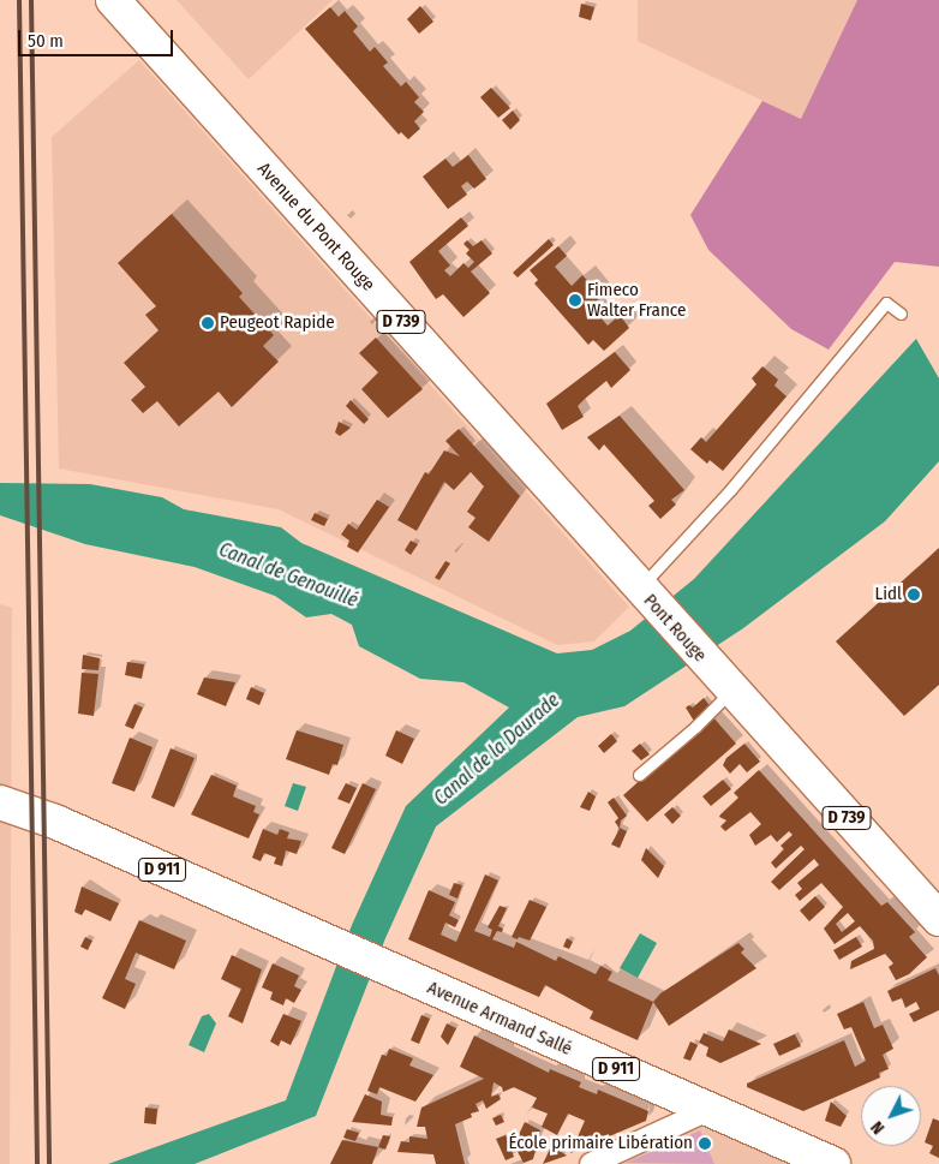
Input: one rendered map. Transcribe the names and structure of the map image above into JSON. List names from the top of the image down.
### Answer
{
  "streets": {
    "main road": [
      "Avenue du Pont Rouge",
      "D 739",
      "Pont Rouge",
      "D 911",
      "Avenue Armand Sallé"
    ]
  },
  "crossings": [
    ["Avenue du Pont Rouge", "Pont Rouge"],
    ["D 739", "Pont Rouge"]
  ],
  "water": ["Canal de Genouillé", "Canal de la Daurade"],
  "places": [
    "Fimeco Walter France",
    "Peugeot Rapide",
    "Lidl",
    "École primaire Libération"
  ],
  "scale_bar": "50 m",
  "north": "bottom left"
}
